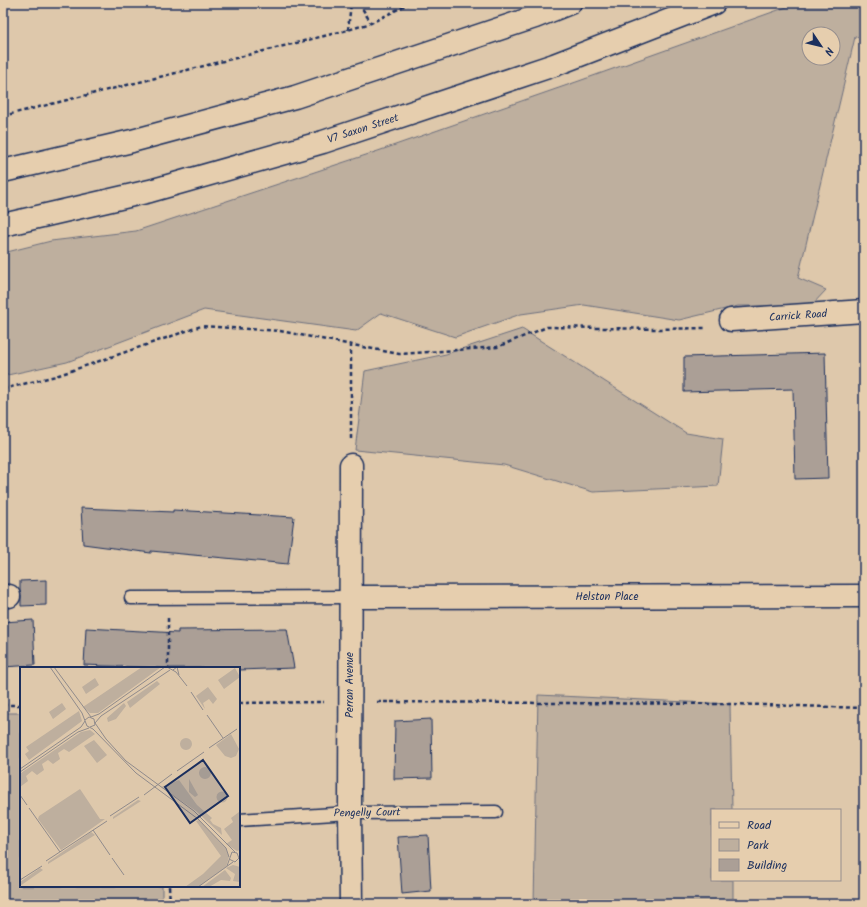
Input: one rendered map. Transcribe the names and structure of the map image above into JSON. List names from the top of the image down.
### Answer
{
  "streets": {
    "street": [
      "V7 Saxon Street",
      "Carrick Road",
      "Helston Place",
      "Perran Avenue"
    ],
    "lane": ["Pengelly Court"]
  },
  "crossings": [
    ["Helston Place", "Perran Avenue"],
    ["Perran Avenue", "Pengelly Court"]
  ],
  "legend": ["Road", "Park", "Building"],
  "north": "bottom right"
}
